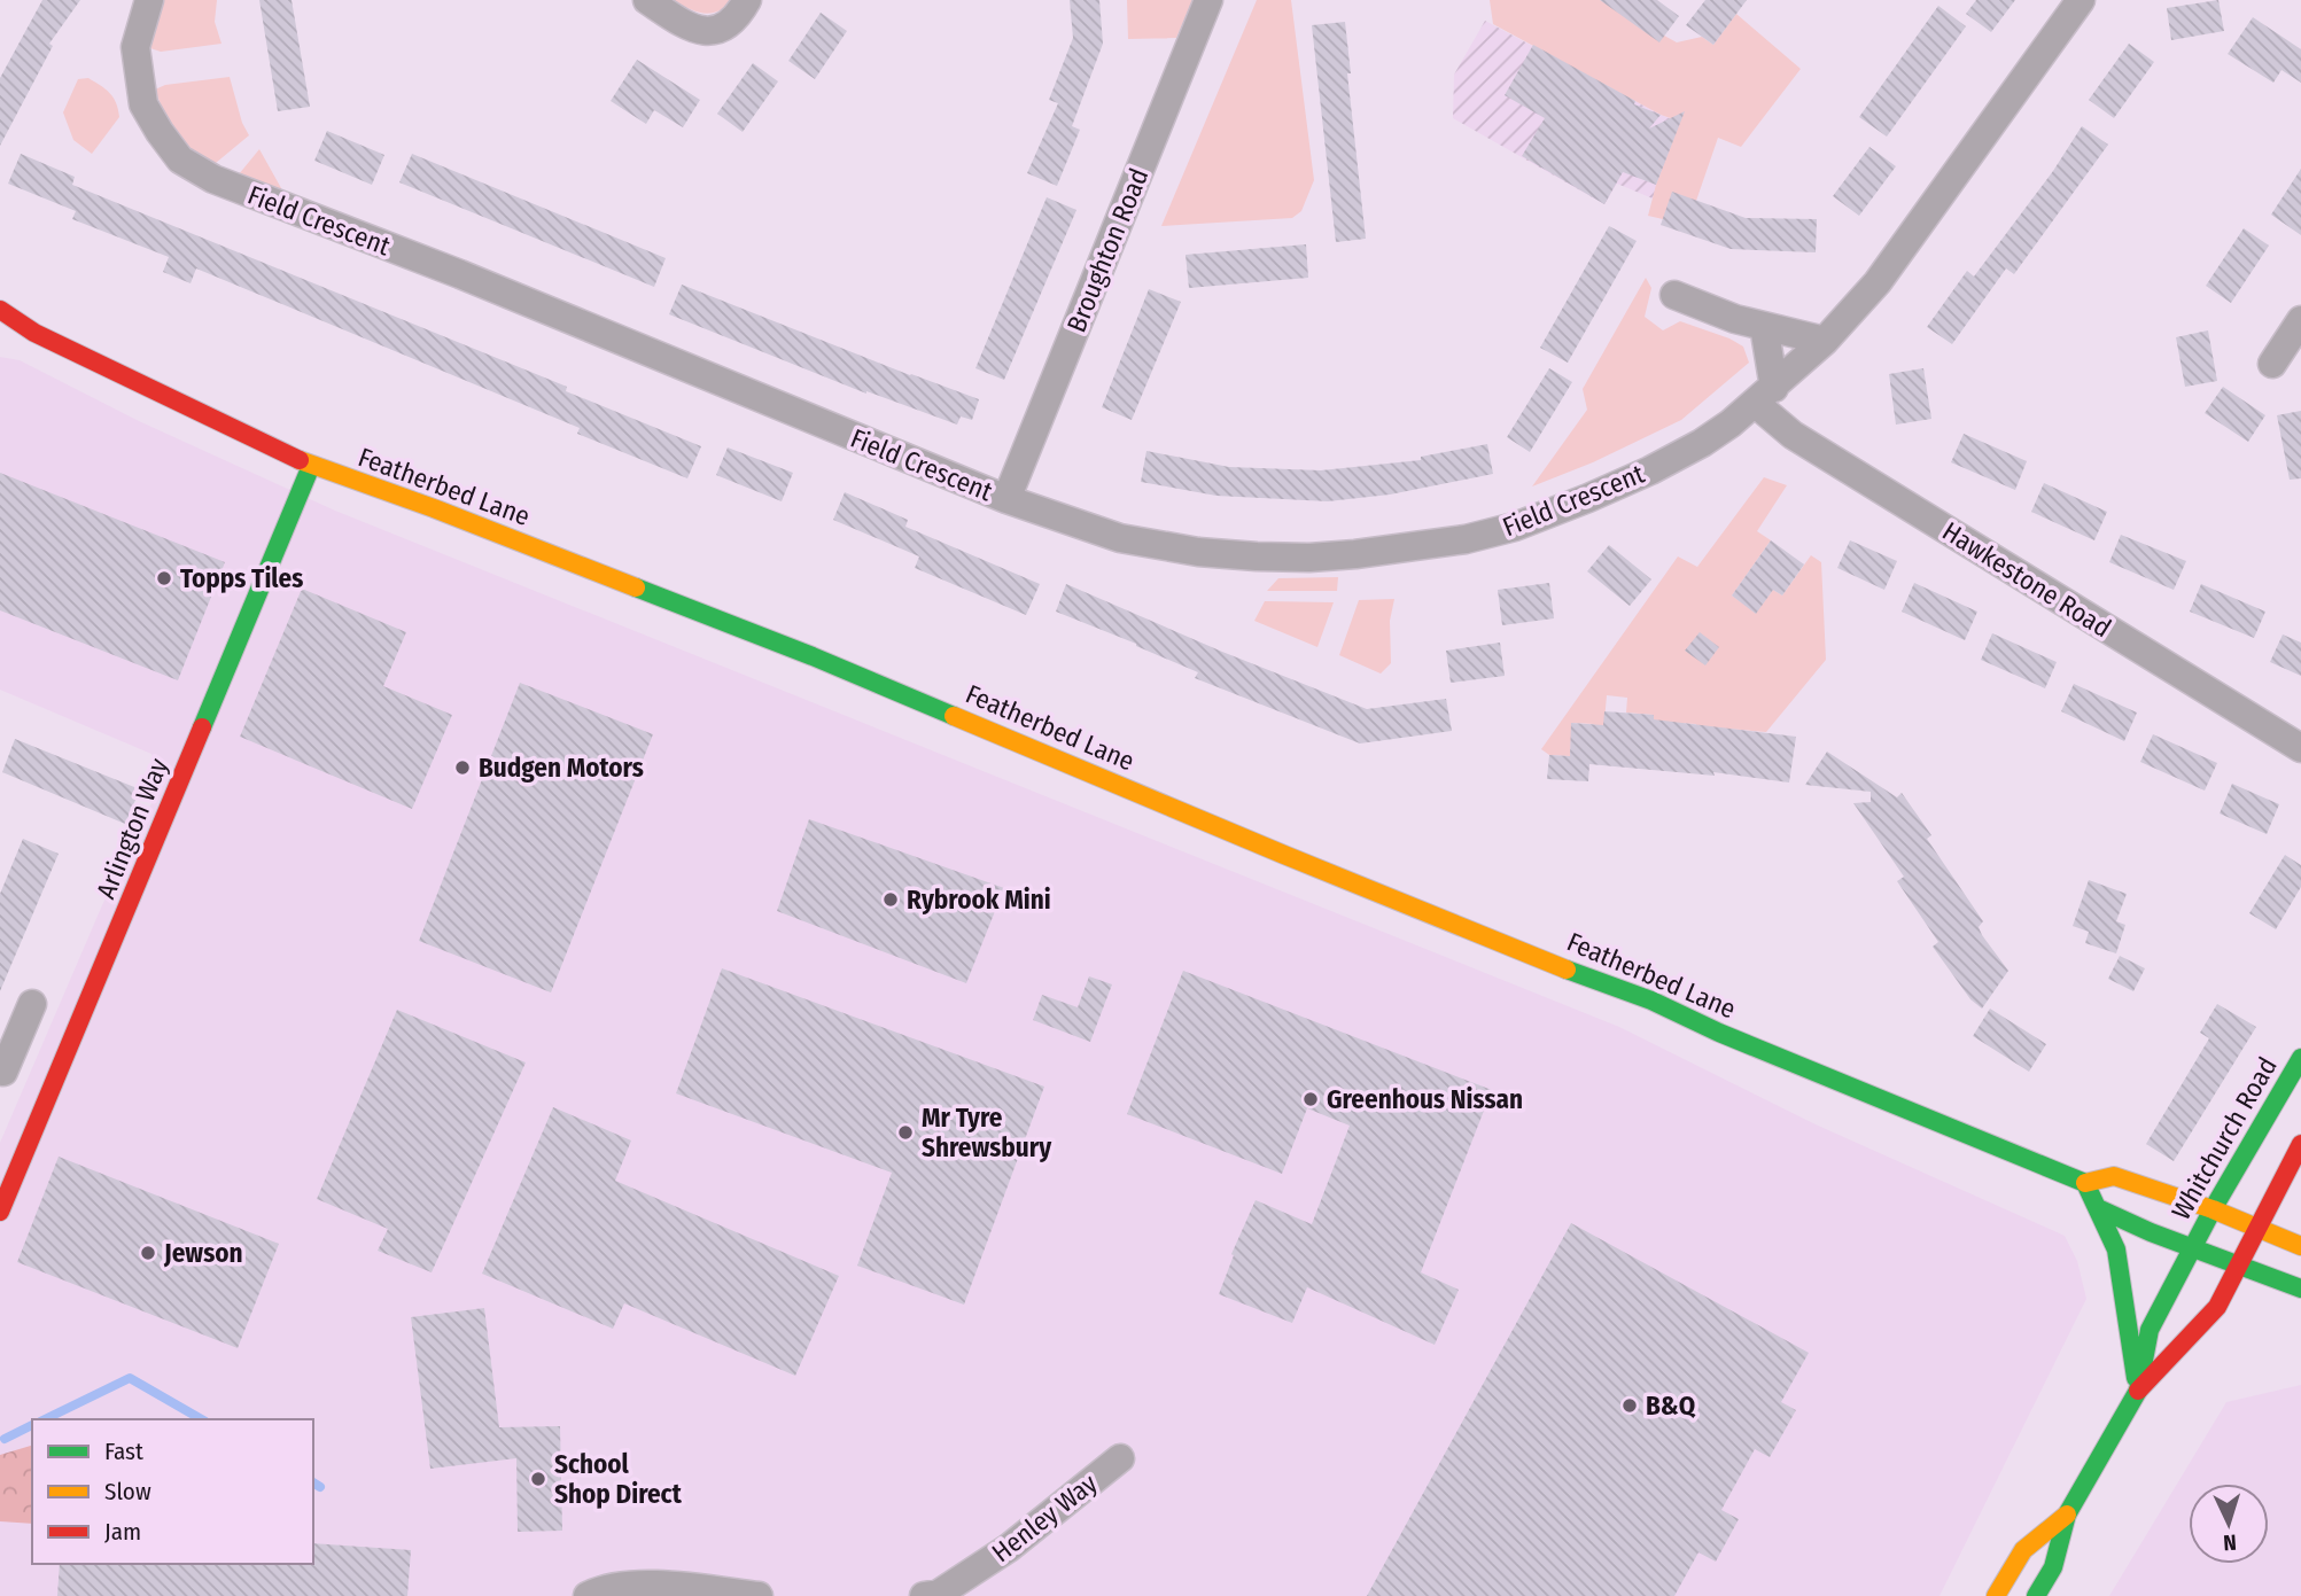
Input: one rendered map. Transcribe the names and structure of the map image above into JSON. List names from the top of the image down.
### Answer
{
  "streets": {
    "street": [
      "Field Crescent",
      "Broughton Road",
      "Featherbed Lane",
      "Hawkestone Road",
      "Arlington Way",
      "Whitchurch Road",
      "Henley Way"
    ]
  },
  "crossings": [
    ["Field Crescent", "Broughton Road"],
    ["Field Crescent", "Hawkestone Road"],
    ["Featherbed Lane", "Arlington Way"],
    ["Featherbed Lane", "Whitchurch Road"]
  ],
  "places": [
    "Topps Tiles",
    "Budgen Motors",
    "Rybrook Mini",
    "Greenhous Nissan",
    "Mr Tyre Shrewsbury",
    "Jewson",
    "B&Q",
    "School Shop Direct"
  ],
  "legend": ["Fast", "Slow", "Jam"],
  "north": "bottom"
}
